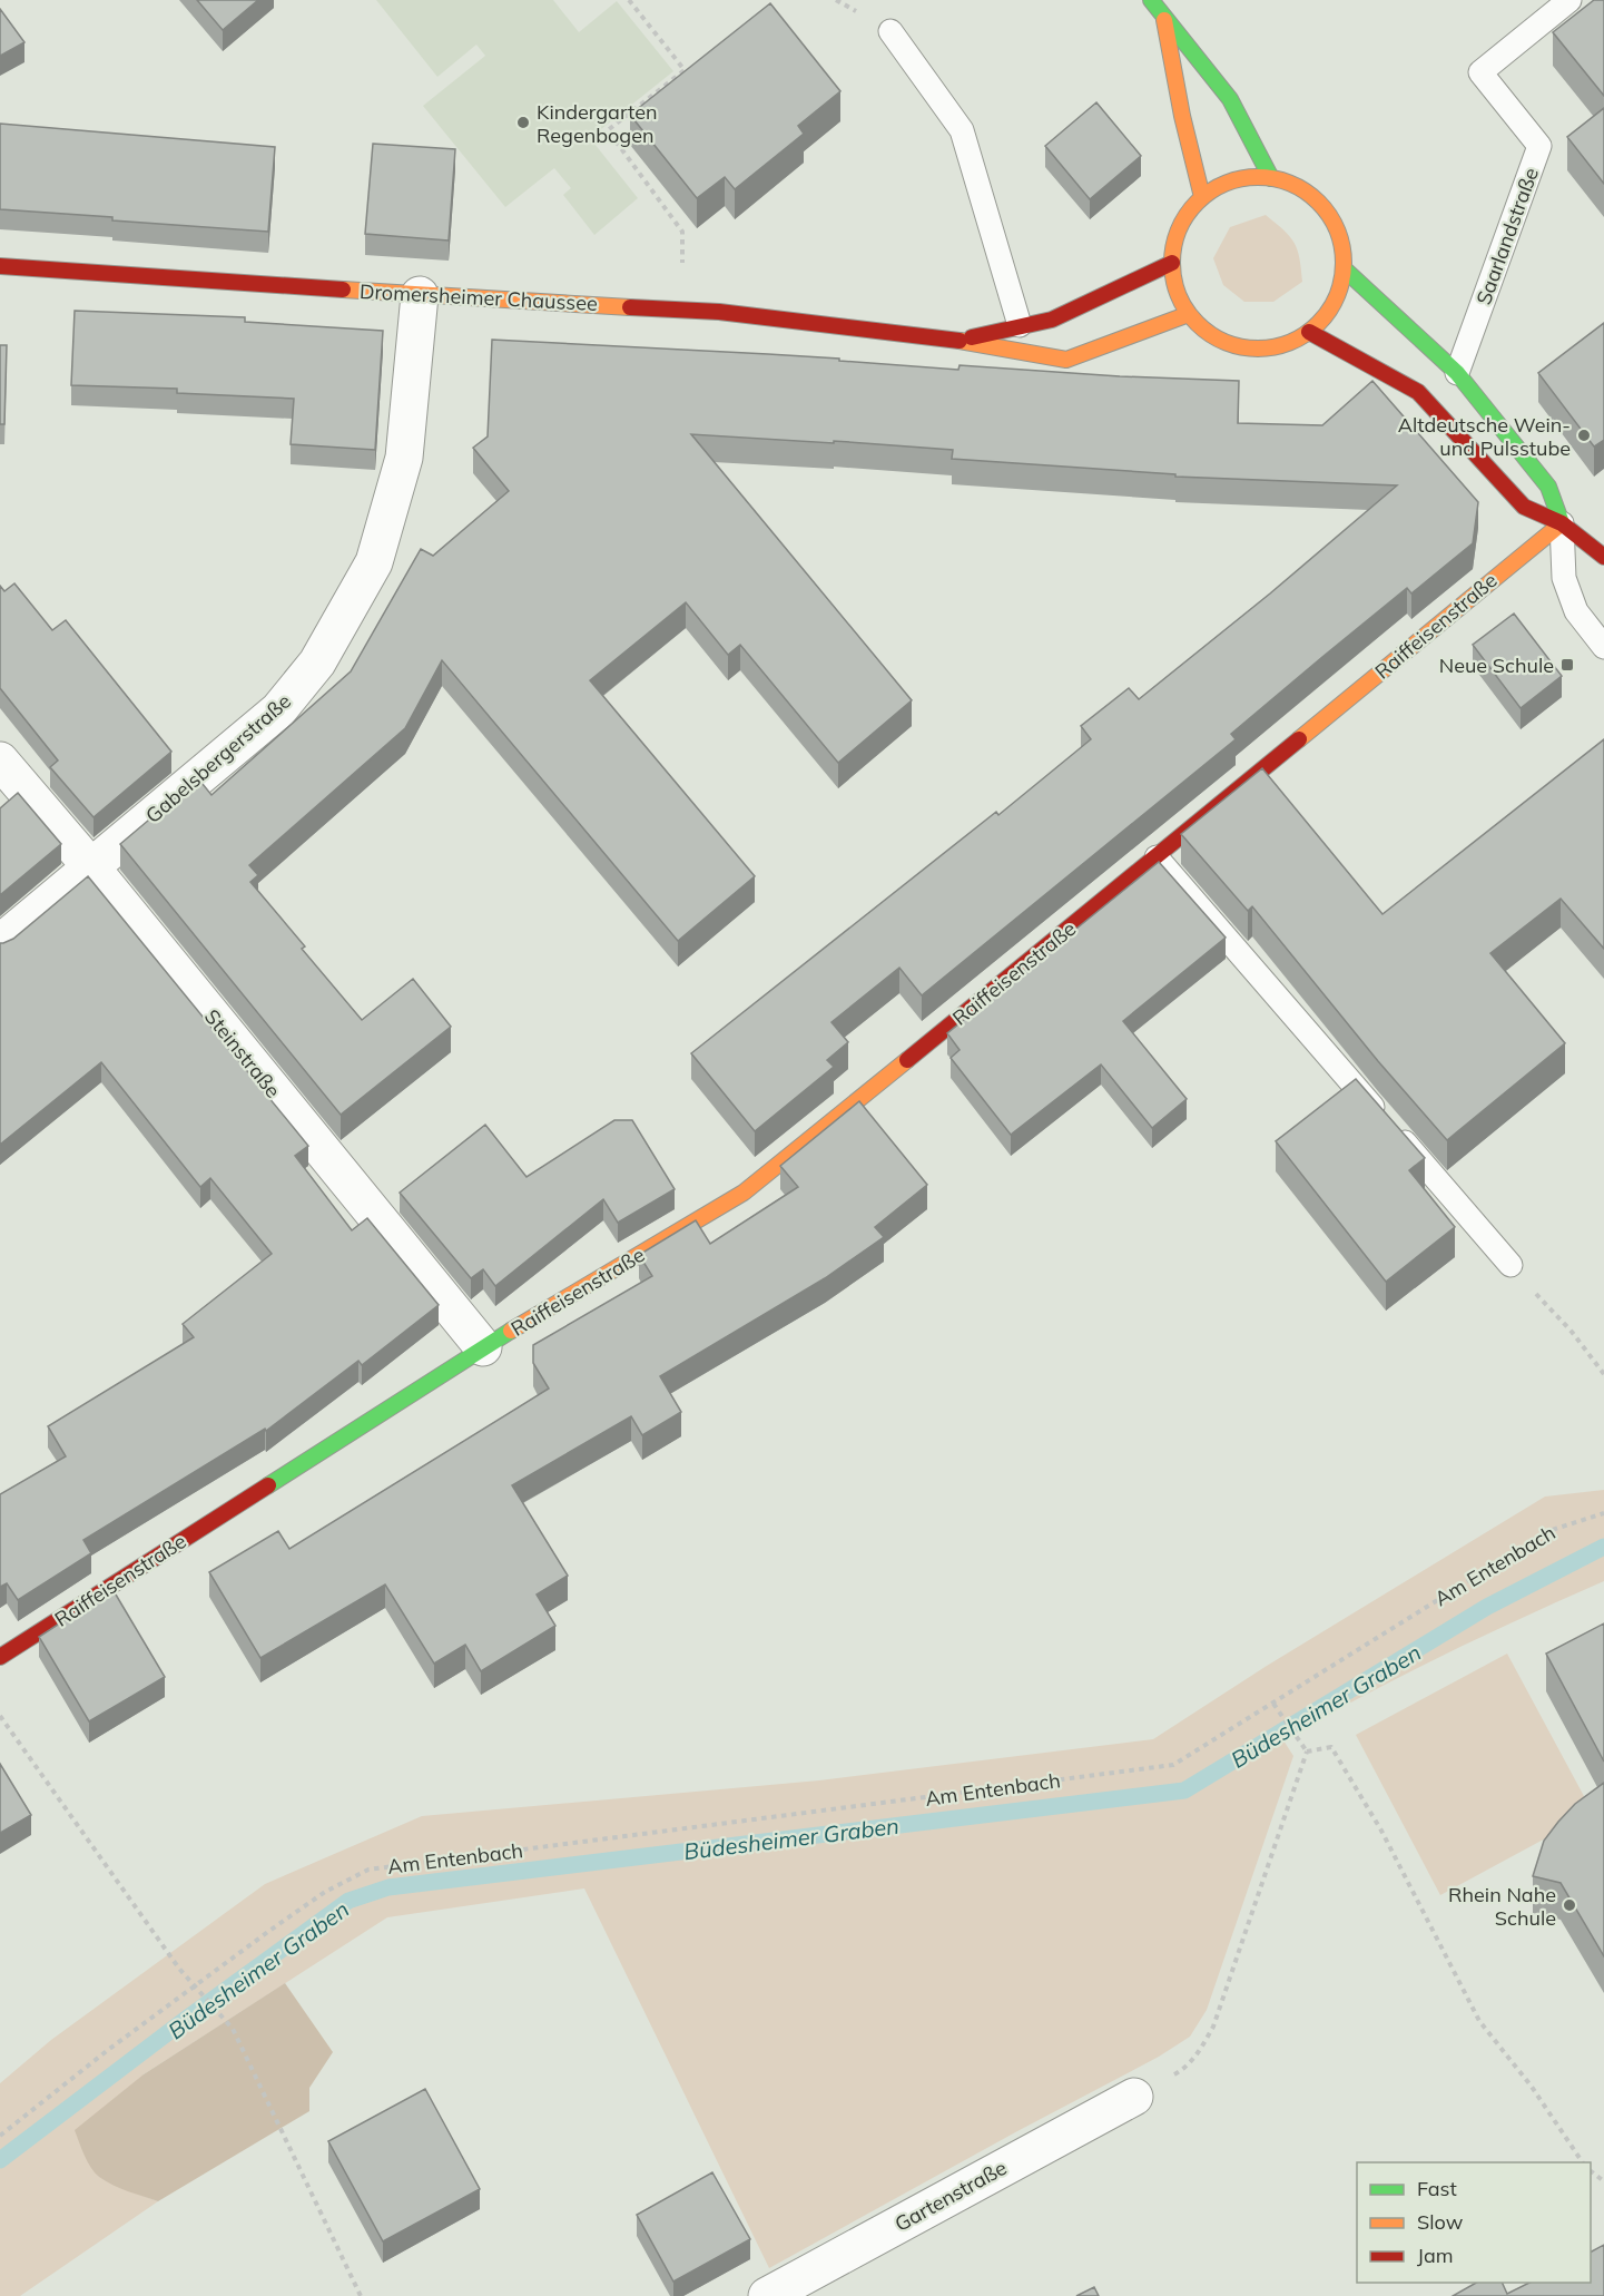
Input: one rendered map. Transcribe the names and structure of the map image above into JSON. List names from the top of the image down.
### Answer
{
  "streets": {
    "street": [
      "Dromersheimer Chaussee",
      "Raiffeisenstraße",
      "Gabelsbergerstraße",
      "Steinstraße",
      "Gartenstraße"
    ],
    "lane": ["Saarlandstraße"],
    "path": ["Am Entenbach"]
  },
  "crossings": [
    ["Dromersheimer Chaussee", "Gabelsbergerstraße"],
    ["Raiffeisenstraße", "Steinstraße"],
    ["Gabelsbergerstraße", "Steinstraße"]
  ],
  "water": ["Büdesheimer Graben"],
  "places": {
    "other": ["Kindergarten Regenbogen", "Altdeutsche Wein- und Pulsstube", "Rhein Nahe Schule"],
    "transit": ["Neue Schule"]
  },
  "legend": ["Fast", "Slow", "Jam"]
}
